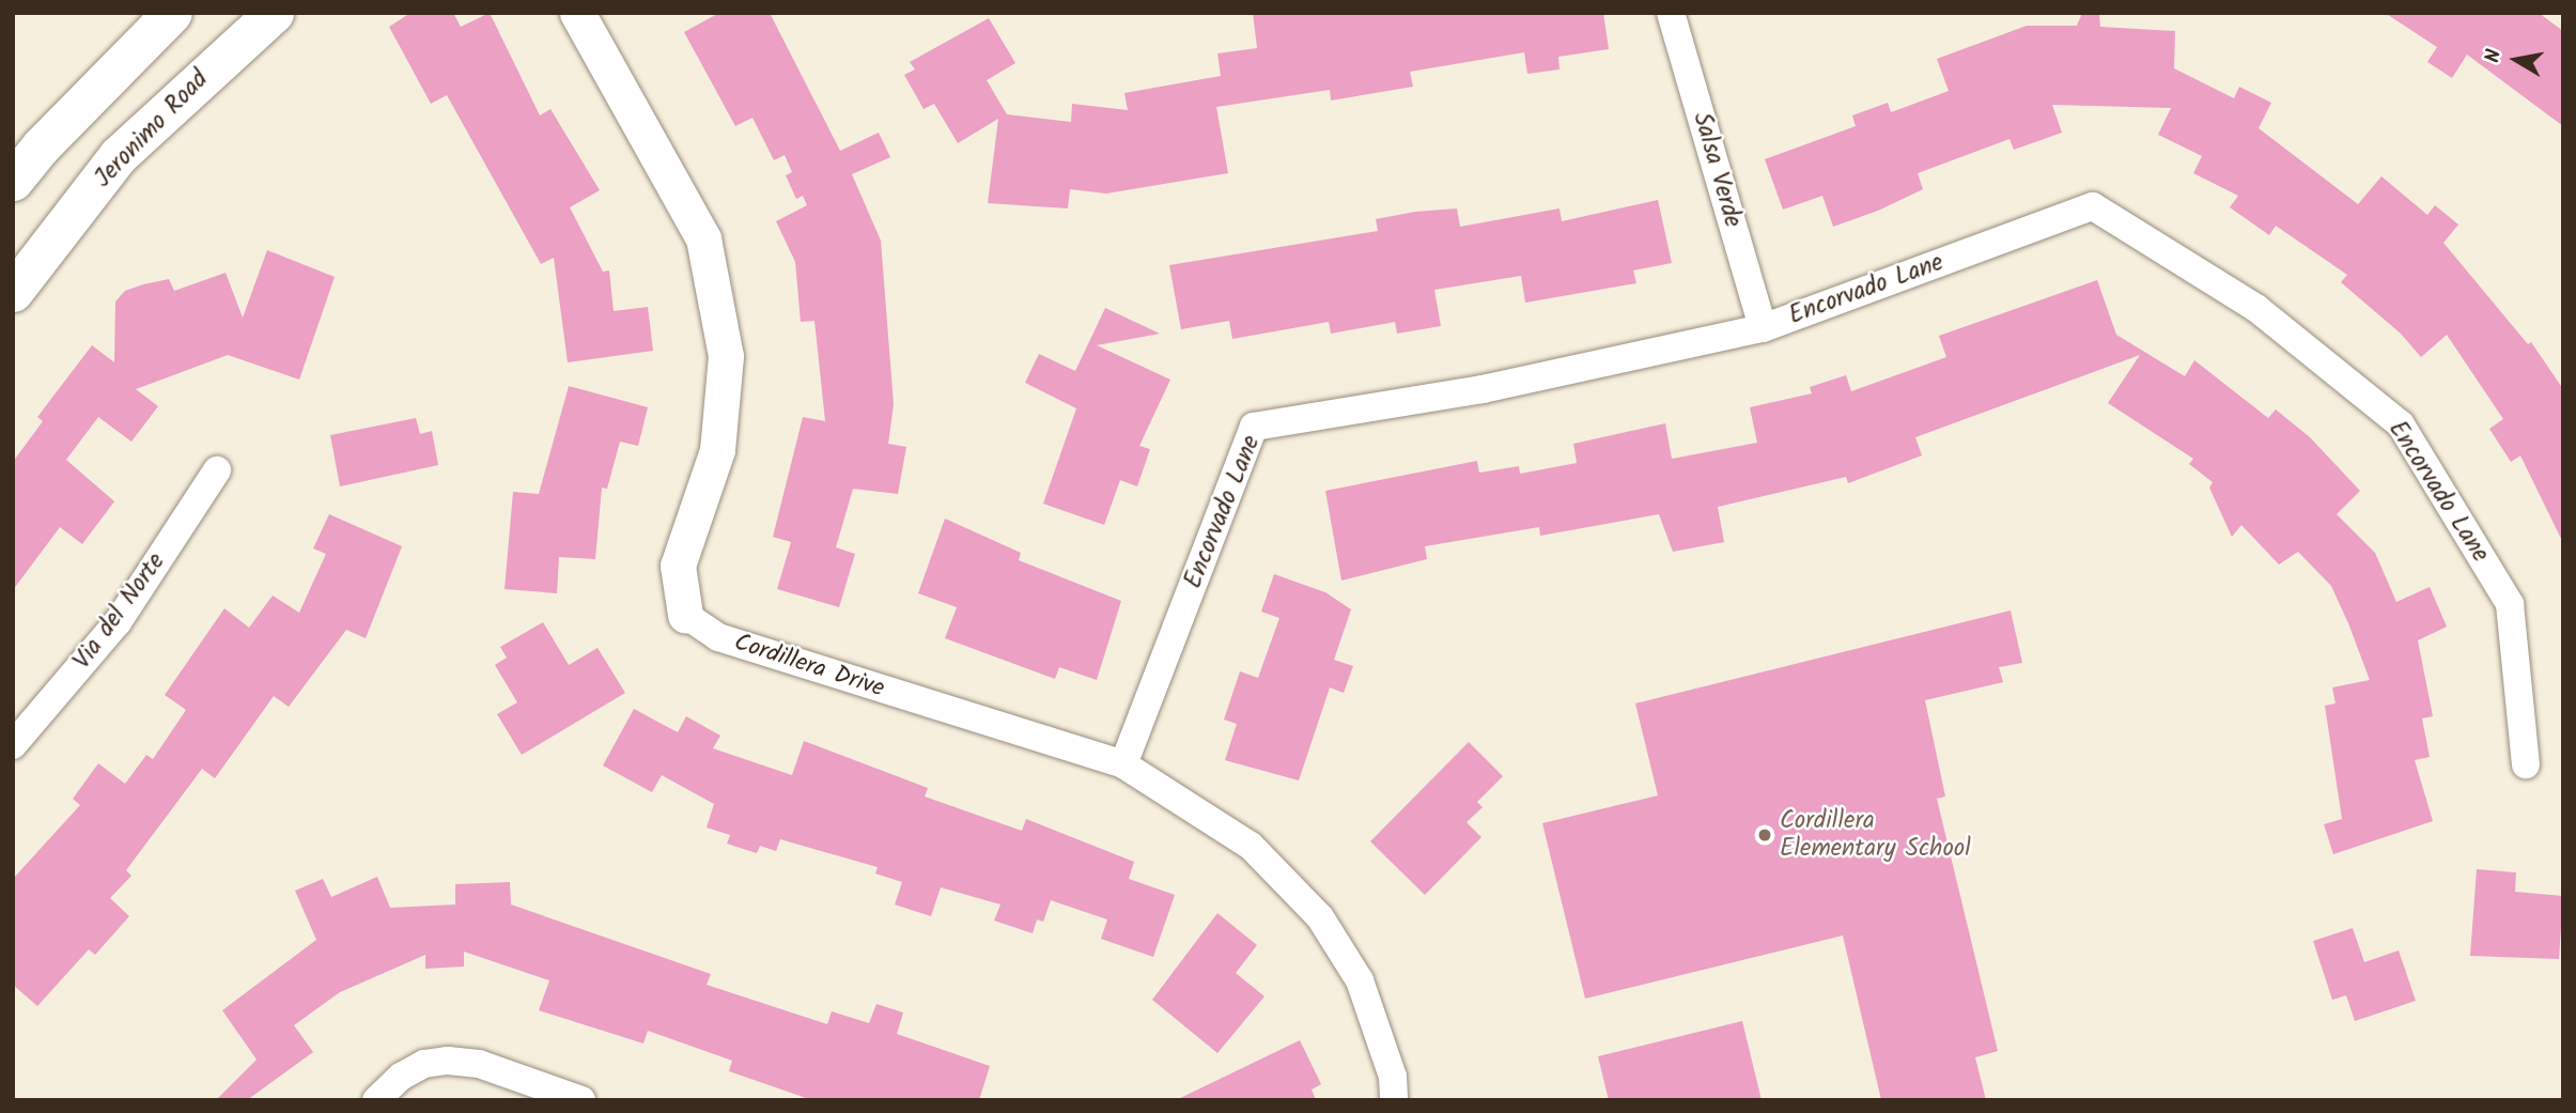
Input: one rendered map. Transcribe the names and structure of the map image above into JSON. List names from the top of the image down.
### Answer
{
  "streets": {
    "main road": ["Jeronimo Road"],
    "street": [
      "Salsa Verde",
      "Encorvado Lane",
      "Via del Norte",
      "Cordillera Drive"
    ]
  },
  "crossings": [
    ["Salsa Verde", "Encorvado Lane"],
    ["Encorvado Lane", "Cordillera Drive"]
  ],
  "places": ["Cordillera Elementary School"],
  "north": "left"
}
